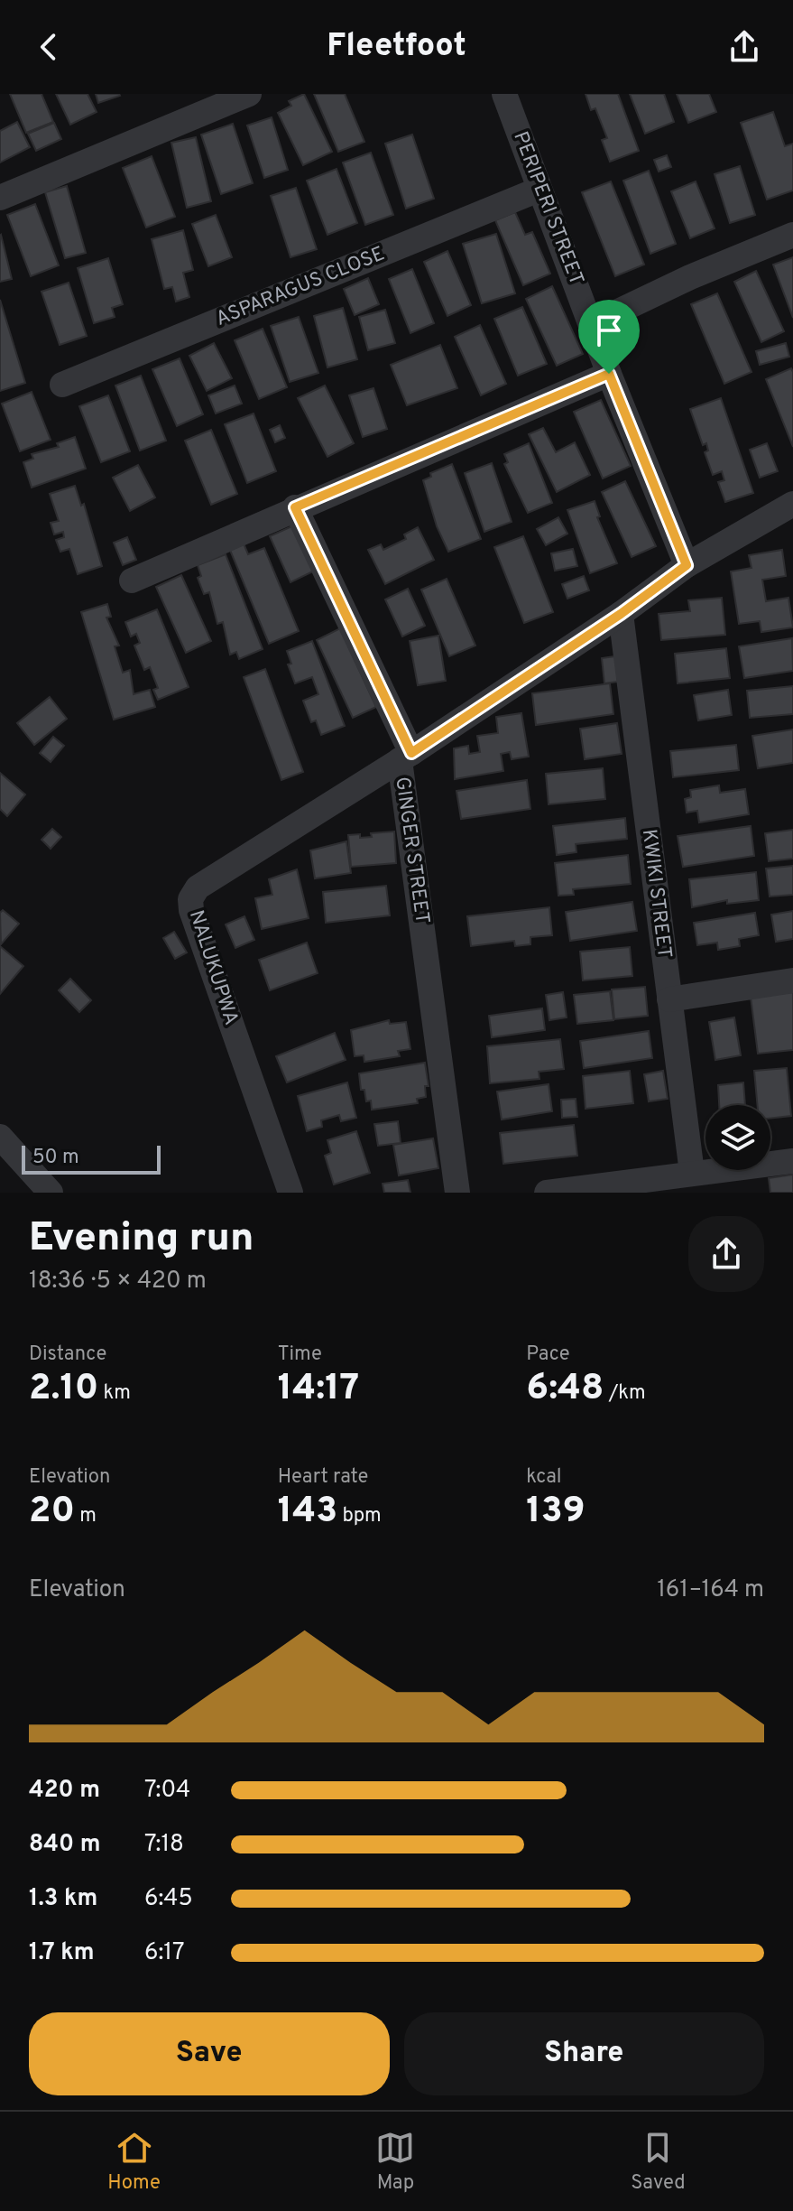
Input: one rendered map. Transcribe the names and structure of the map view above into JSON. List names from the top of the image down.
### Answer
{
  "streets": {
    "street": [
      "PERIPERI STREET",
      "ASPARAGUS CLOSE",
      "GINGER STREET",
      "KWIKI STREET",
      "NALUKUPWA"
    ]
  },
  "crossings": [
    ["PERIPERI STREET", "ASPARAGUS CLOSE"],
    ["PERIPERI STREET", "GINGER STREET"],
    ["GINGER STREET", "KWIKI STREET"],
    ["GINGER STREET", "NALUKUPWA"]
  ],
  "scale_bar": "50 m",
  "page": {
    "header": "Fleetfoot",
    "scale": "50 m",
    "heading": ["Evening run", "18:36 · 5 × 420 m"],
    "stats": [
      ["Distance", "2.10 km"],
      ["Time", "14:17"],
      ["Pace", "6:48 /km"],
      ["Elevation", "20 m"],
      ["Heart rate", "143 bpm"],
      ["kcal", "139"]
    ],
    "chart": ["Elevation", "161–164 m"],
    "list": [
      {
        "name": "420 m",
        "note": "7:04"
      },
      {
        "name": "840 m",
        "note": "7:18"
      },
      {
        "name": "1.3 km",
        "note": "6:45"
      },
      {
        "name": "1.7 km",
        "note": "6:17"
      }
    ],
    "buttons": ["Save", "Share"],
    "tabs": ["Home", "Map", "Saved"]
  }
}
